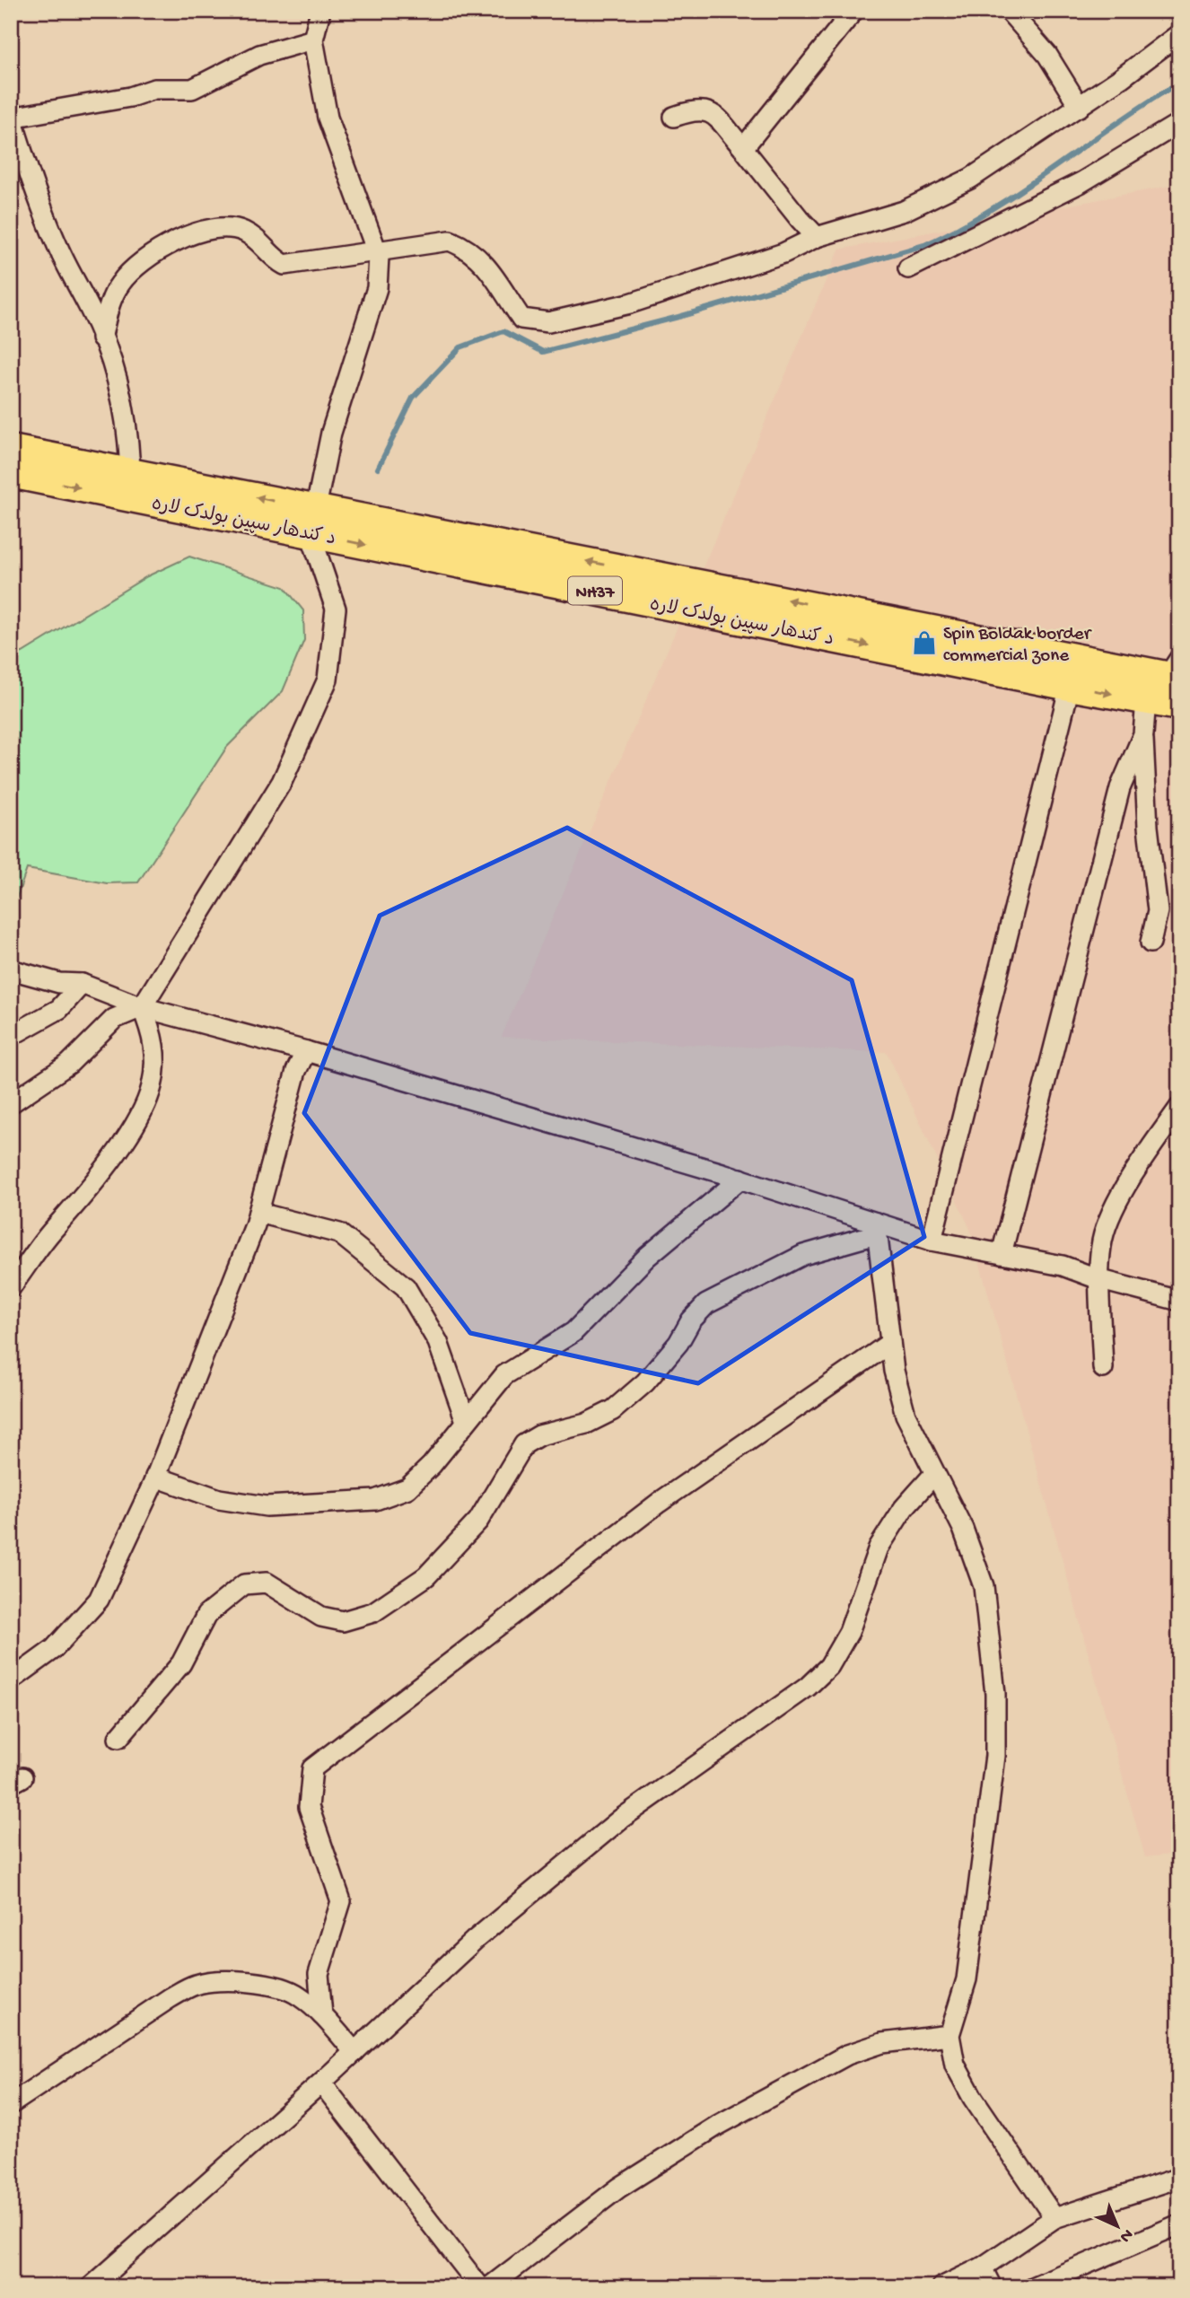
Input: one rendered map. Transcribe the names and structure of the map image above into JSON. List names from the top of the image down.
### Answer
{
  "streets": {
    "highway": ["د کندهار سپین بولدک لاره", "NH37"]
  },
  "places": {
    "shop": ["Spin Boldak border commercial zone"]
  },
  "north": "bottom right"
}
